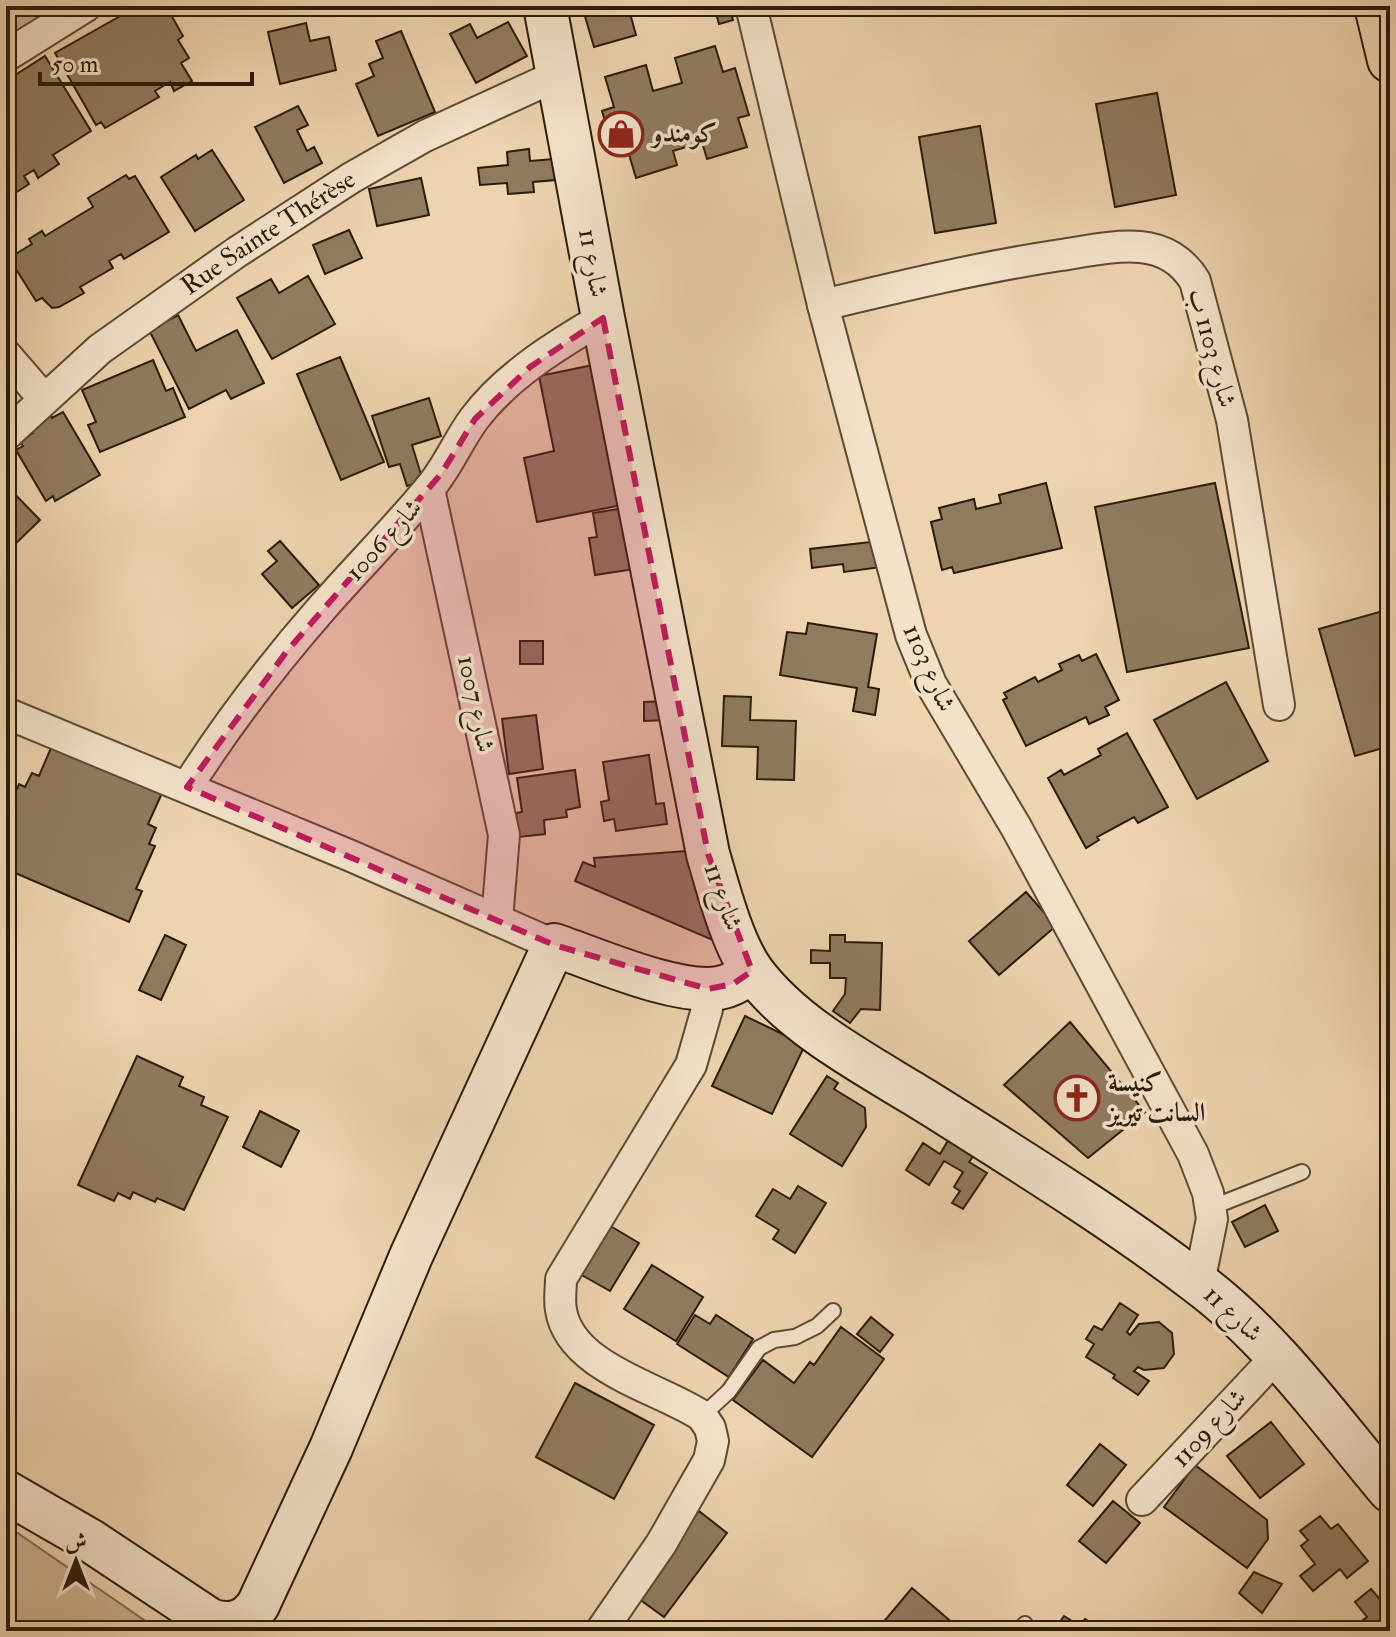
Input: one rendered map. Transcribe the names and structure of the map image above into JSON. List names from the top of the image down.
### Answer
{
  "streets": {
    "street": [
      "Rue Sainte Thérèse",
      "شارع 11",
      "شارع 1103 ب",
      "شارع 1006",
      "شارع 1103",
      "شارع 1007",
      "شارع 1109"
    ]
  },
  "crossings": [
    ["Rue Sainte Thérèse", "شارع 11"],
    ["شارع 11", "شارع 1006"],
    ["شارع 11", "شارع 1103"],
    ["شارع 11", "شارع 1109"],
    ["شارع 1103 ب", "شارع 1103"],
    ["شارع 1006", "شارع 1007"]
  ],
  "places": {
    "shop": ["كومندو"],
    "church": ["كنيسة السانت تيريز"]
  },
  "scale_bar": "50 m",
  "north": "top"
}
